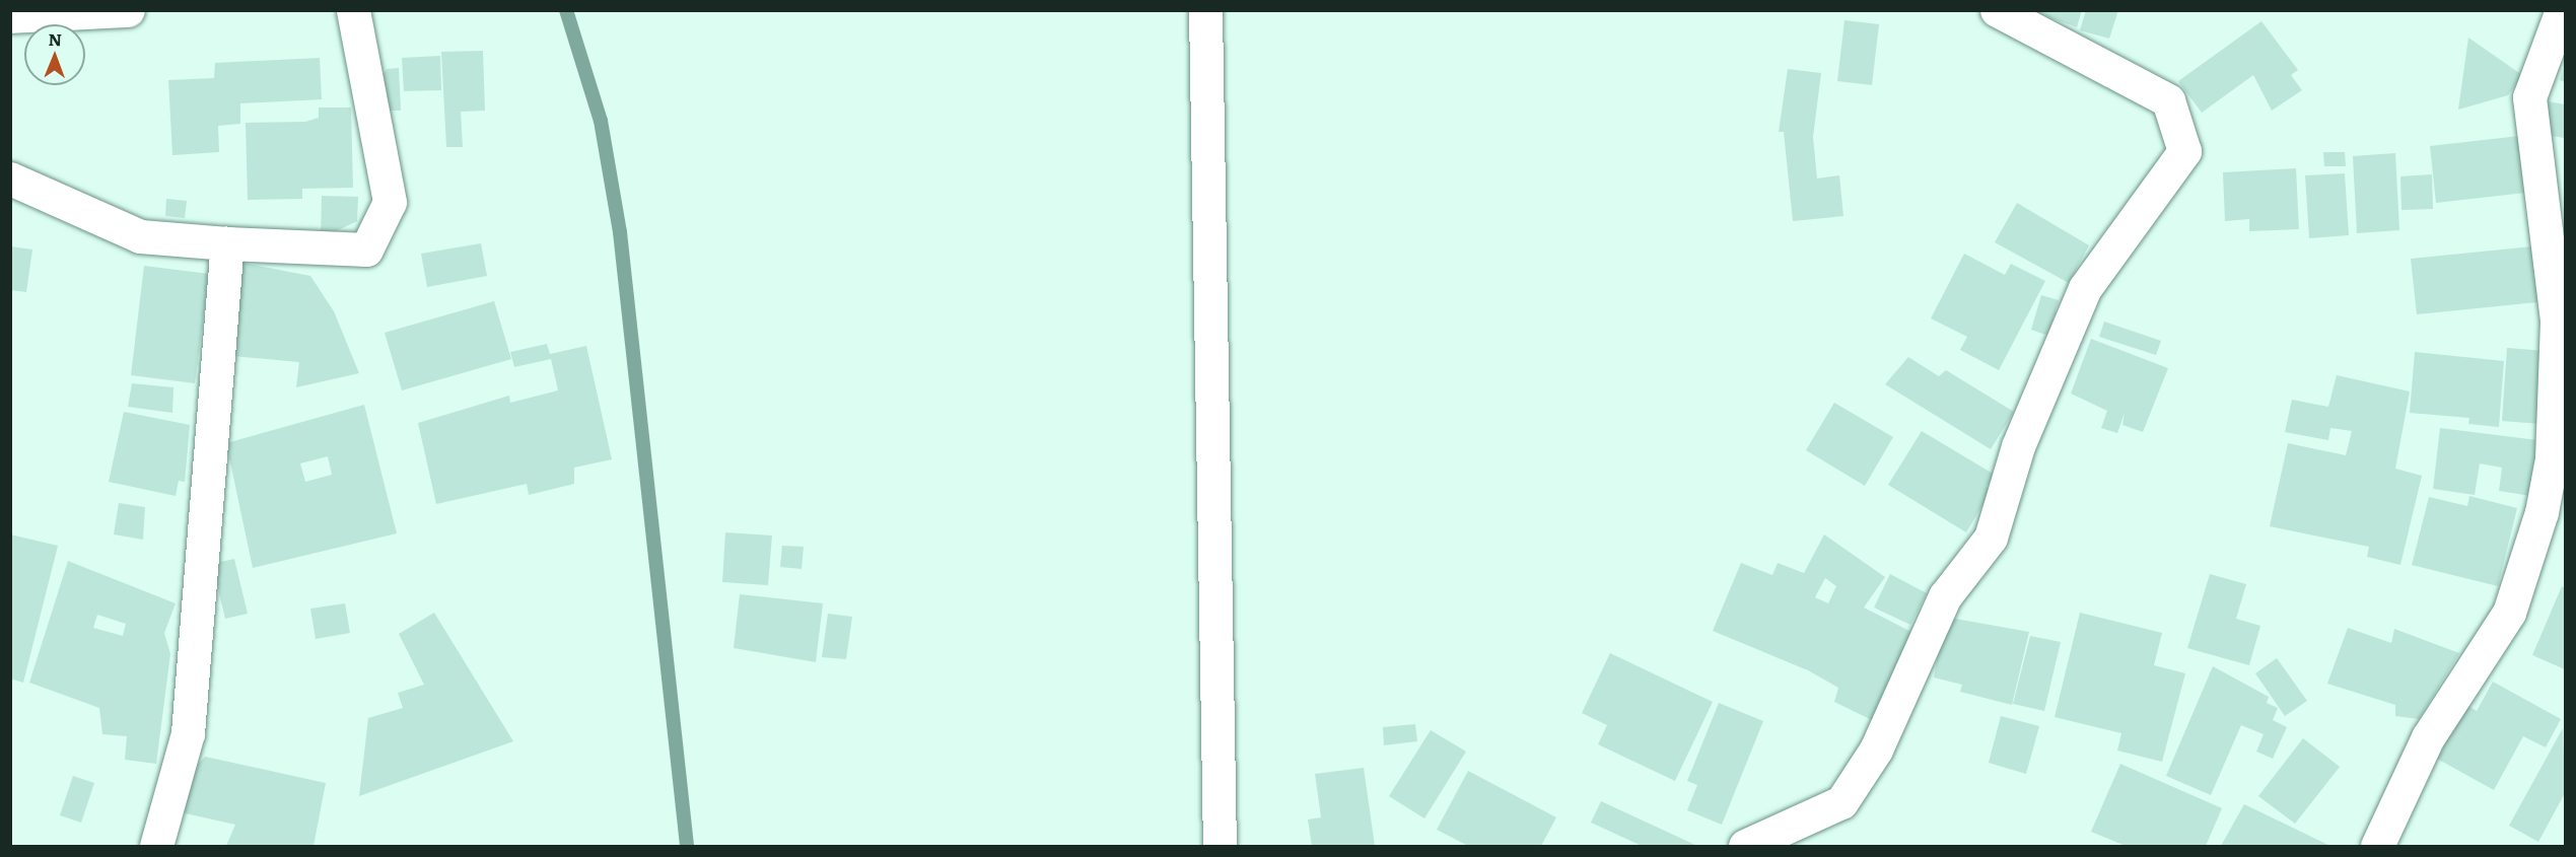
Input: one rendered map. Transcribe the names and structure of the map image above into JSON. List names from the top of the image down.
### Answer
{
  "north": "top"
}
